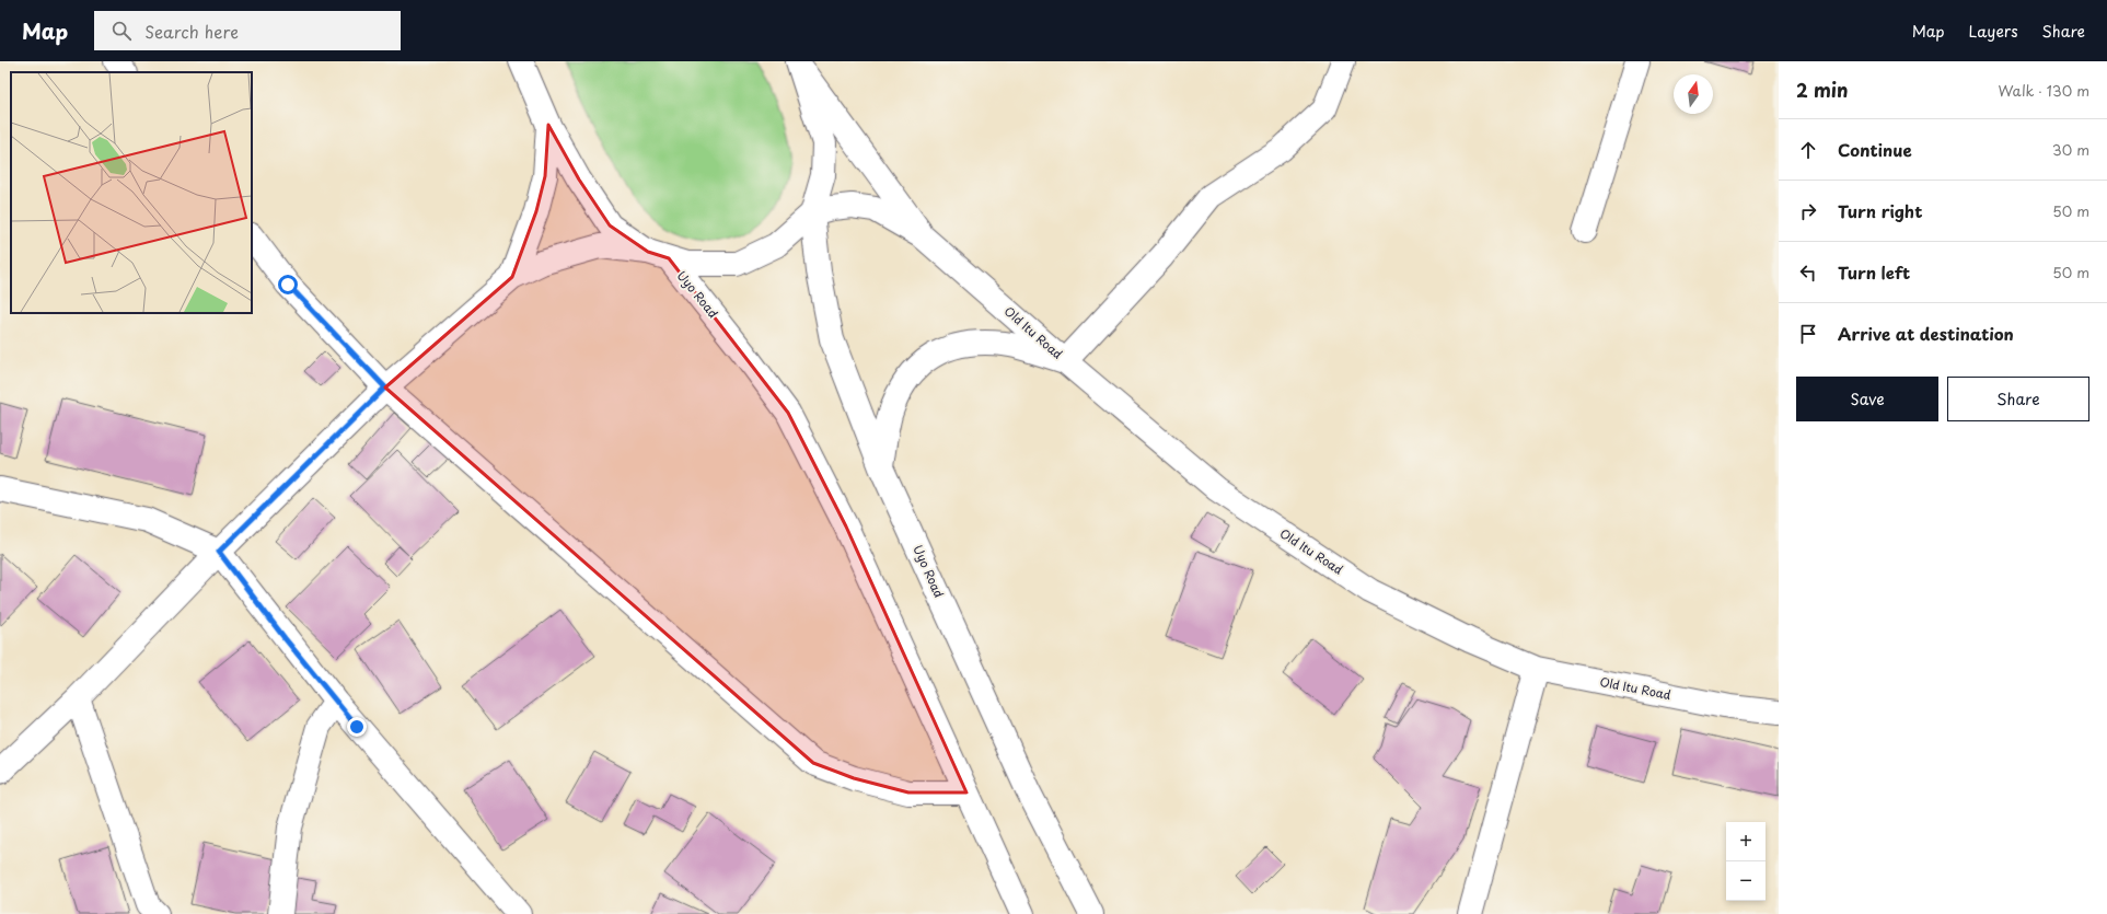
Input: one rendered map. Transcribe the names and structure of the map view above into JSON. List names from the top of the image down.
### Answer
{
  "streets": {
    "main road": ["Uyo Road", "Old Itu Road"]
  },
  "north": "top",
  "page": {
    "header": "Map",
    "search": "Search here",
    "nav": ["Map", "Layers", "Share"],
    "heading": ["2 min", "Walk · 130 m"],
    "list": [
      ["Continue", "30 m"],
      ["Turn right", "50 m"],
      ["Turn left", "50 m"],
      "Arrive at destination"
    ],
    "buttons": ["Save", "Share"],
    "map_buttons": ["+", "−"]
  }
}
